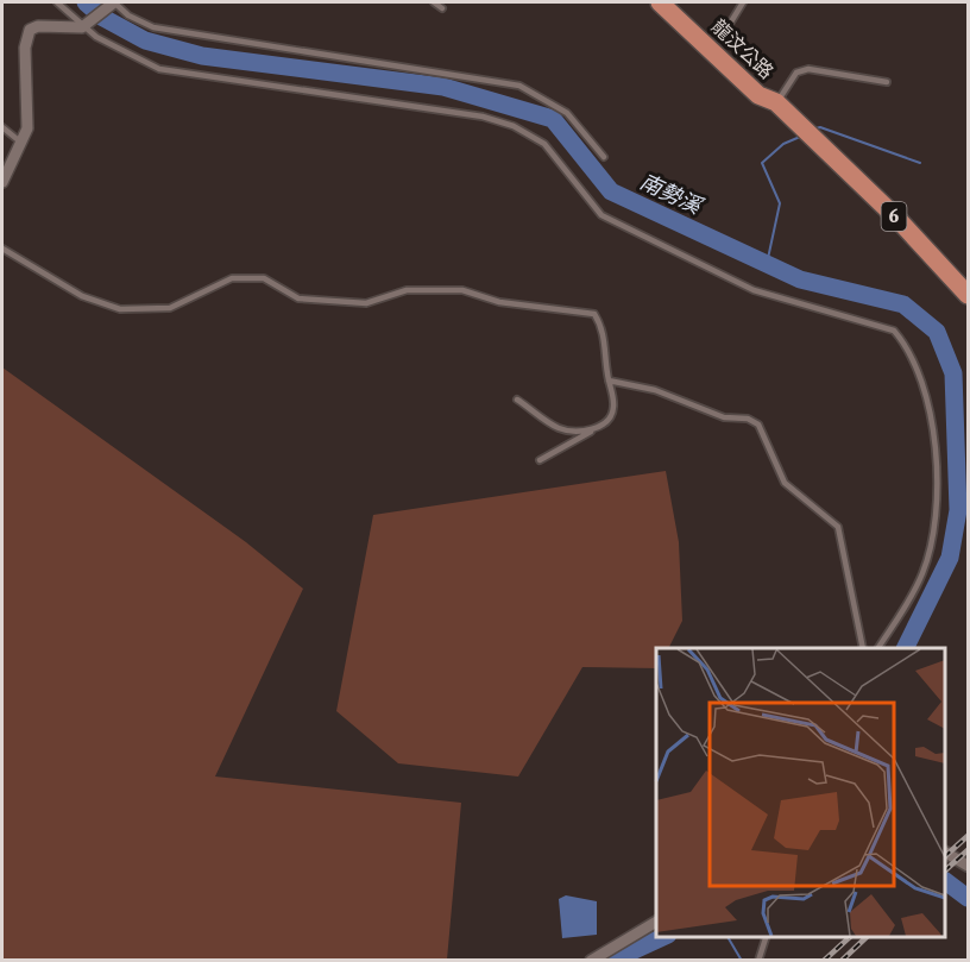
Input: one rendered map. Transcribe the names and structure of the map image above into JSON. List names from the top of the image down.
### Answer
{
  "streets": {
    "main road": ["龍汶公路", "6"]
  },
  "crossings": [
    ["龍汶公路", "6"]
  ],
  "water": ["南勢溪"]
}
